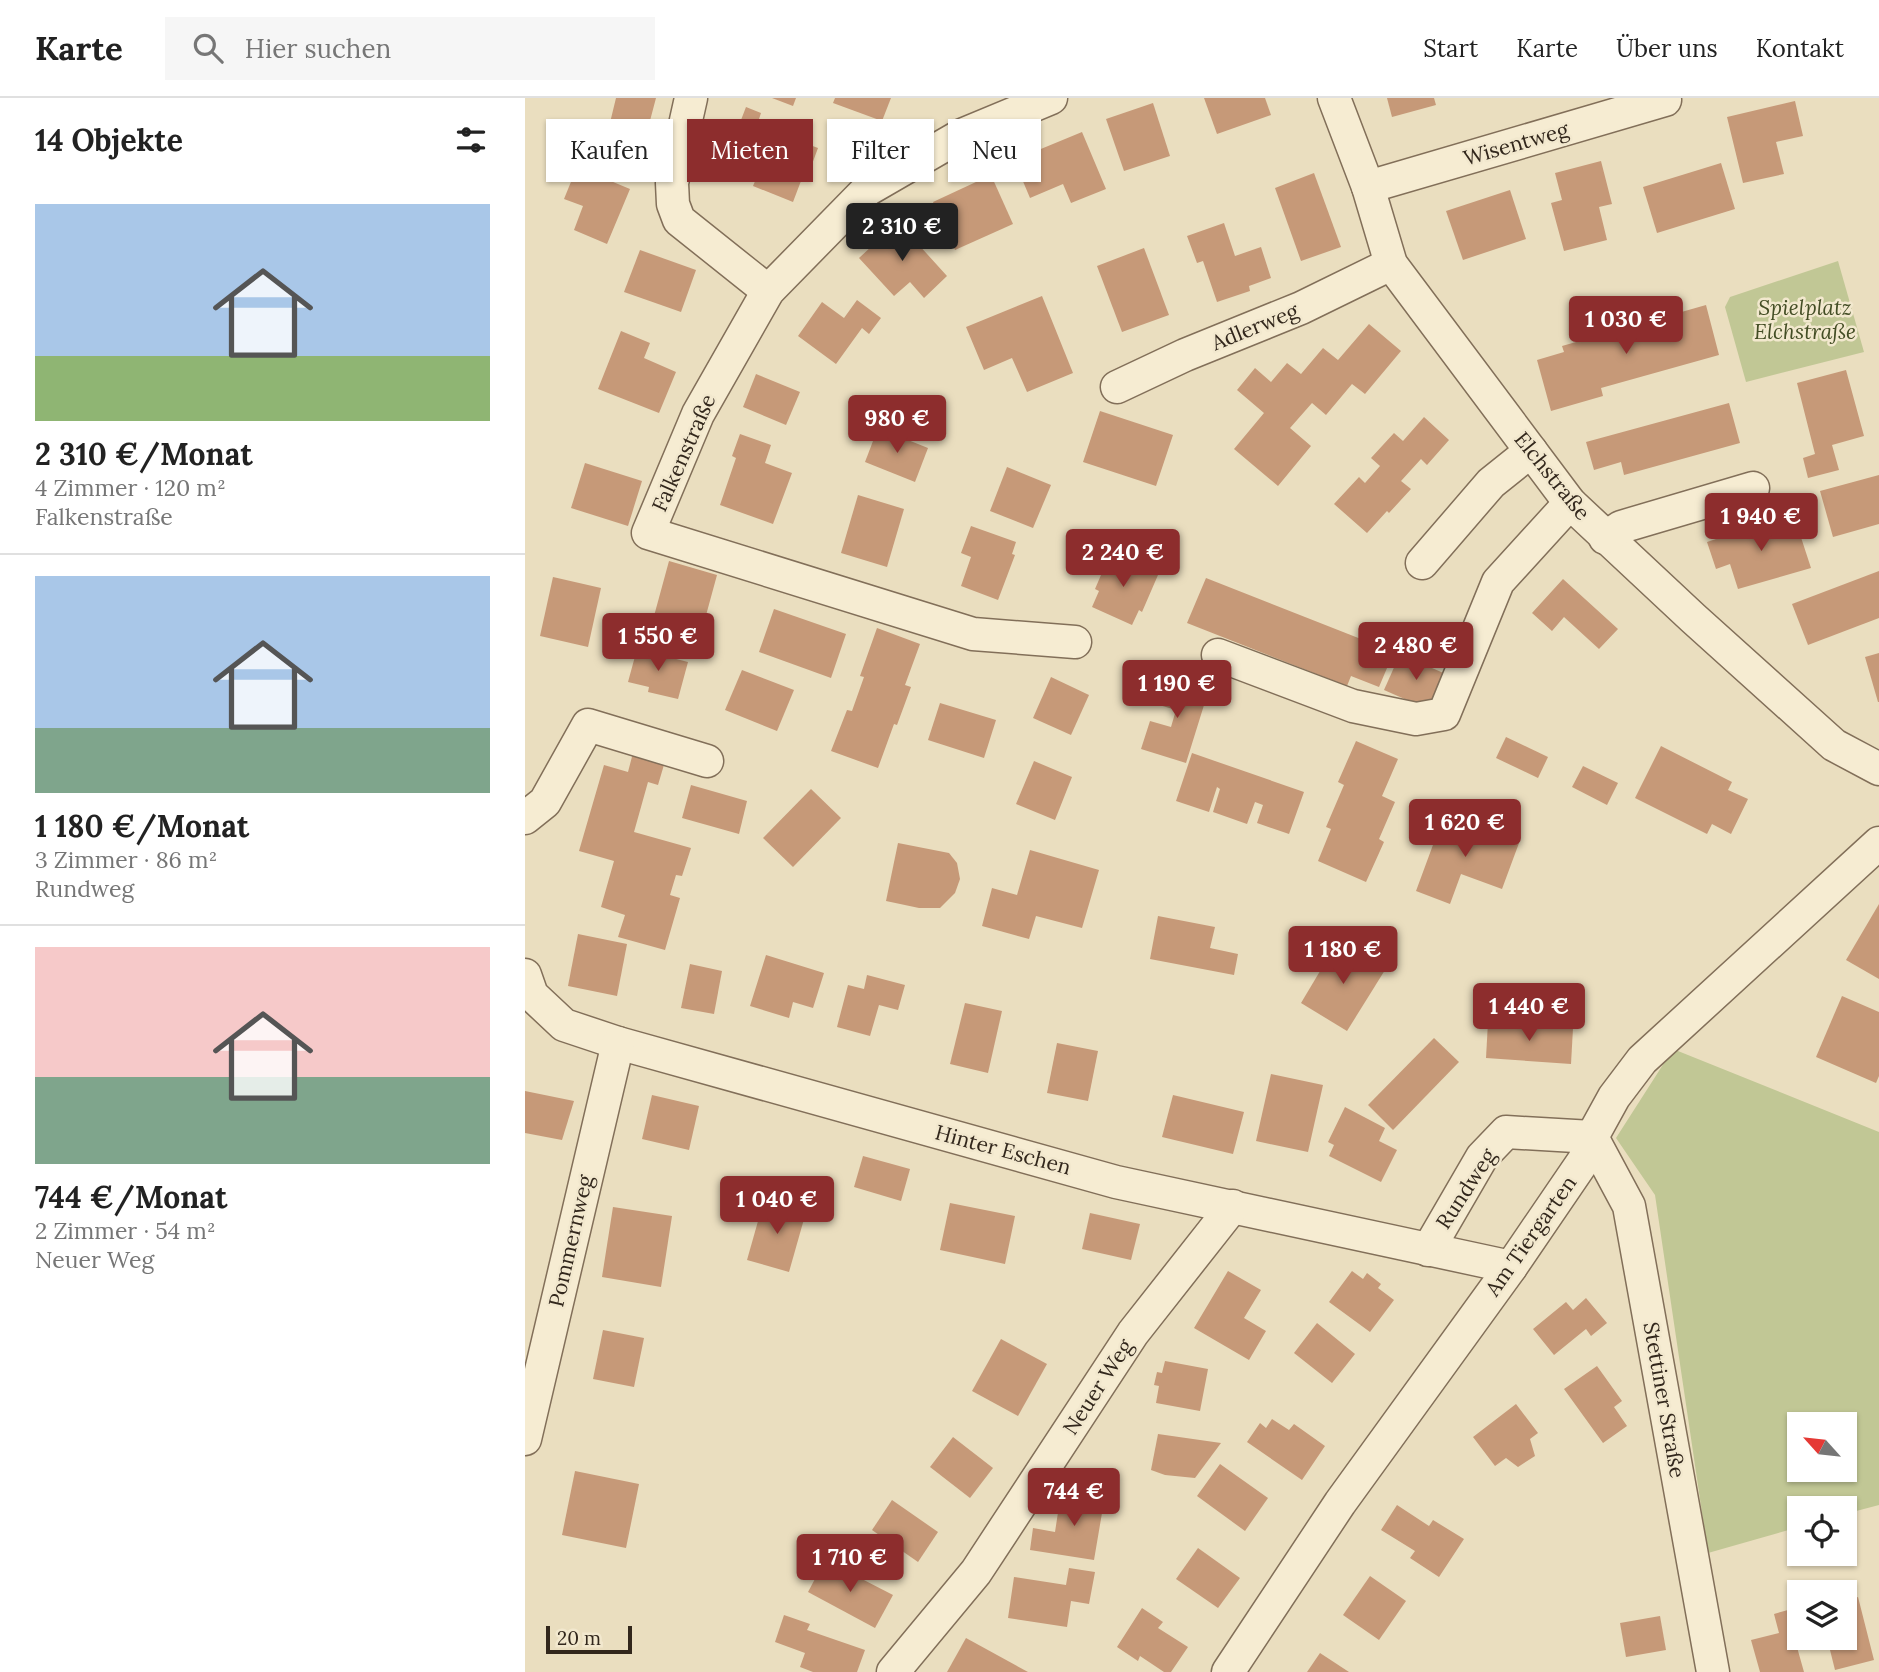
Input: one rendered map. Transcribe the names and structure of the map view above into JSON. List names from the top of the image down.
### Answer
{
  "streets": {
    "street": [
      "Wisentweg",
      "Adlerweg",
      "Falkenstraße",
      "Elchstraße",
      "Hinter Eschen",
      "Rundweg",
      "Am Tiergarten",
      "Pommernweg",
      "Neuer Weg",
      "Stettiner Straße"
    ]
  },
  "crossings": [
    ["Wisentweg", "Elchstraße"],
    ["Adlerweg", "Elchstraße"],
    ["Hinter Eschen", "Rundweg"],
    ["Hinter Eschen", "Am Tiergarten"],
    ["Hinter Eschen", "Pommernweg"],
    ["Hinter Eschen", "Neuer Weg"],
    ["Rundweg", "Am Tiergarten"],
    ["Rundweg", "Stettiner Straße"],
    ["Am Tiergarten", "Stettiner Straße"]
  ],
  "parks": ["Spielplatz Elchstraße"],
  "scale_bar": "20 m",
  "north": "top left",
  "page": {
    "header": "Karte",
    "search": "Hier suchen",
    "nav": [
      "Start",
      "Karte",
      "Über uns",
      "Kontakt"
    ],
    "heading": "14 Objekte",
    "chip": [
      "Kaufen",
      "Mieten",
      "Filter",
      "Neu"
    ],
    "list": [
      {
        "name": "2 310 €/Monat",
        "note": "4 Zimmer · 120 m² · Falkenstraße"
      },
      {
        "name": "1 180 €/Monat",
        "note": "3 Zimmer · 86 m² · Rundweg"
      },
      {
        "name": "744 €/Monat",
        "note": "2 Zimmer · 54 m² · Neuer Weg"
      }
    ],
    "price": [
      "2 310 €",
      "1 030 €",
      "980 €",
      "1 940 €",
      "2 240 €",
      "1 550 €",
      "2 480 €",
      "1 190 €",
      "1 620 €",
      "1 180 €",
      "1 440 €",
      "1 040 €",
      "744 €",
      "1 710 €"
    ],
    "scale": "20 m"
  }
}
